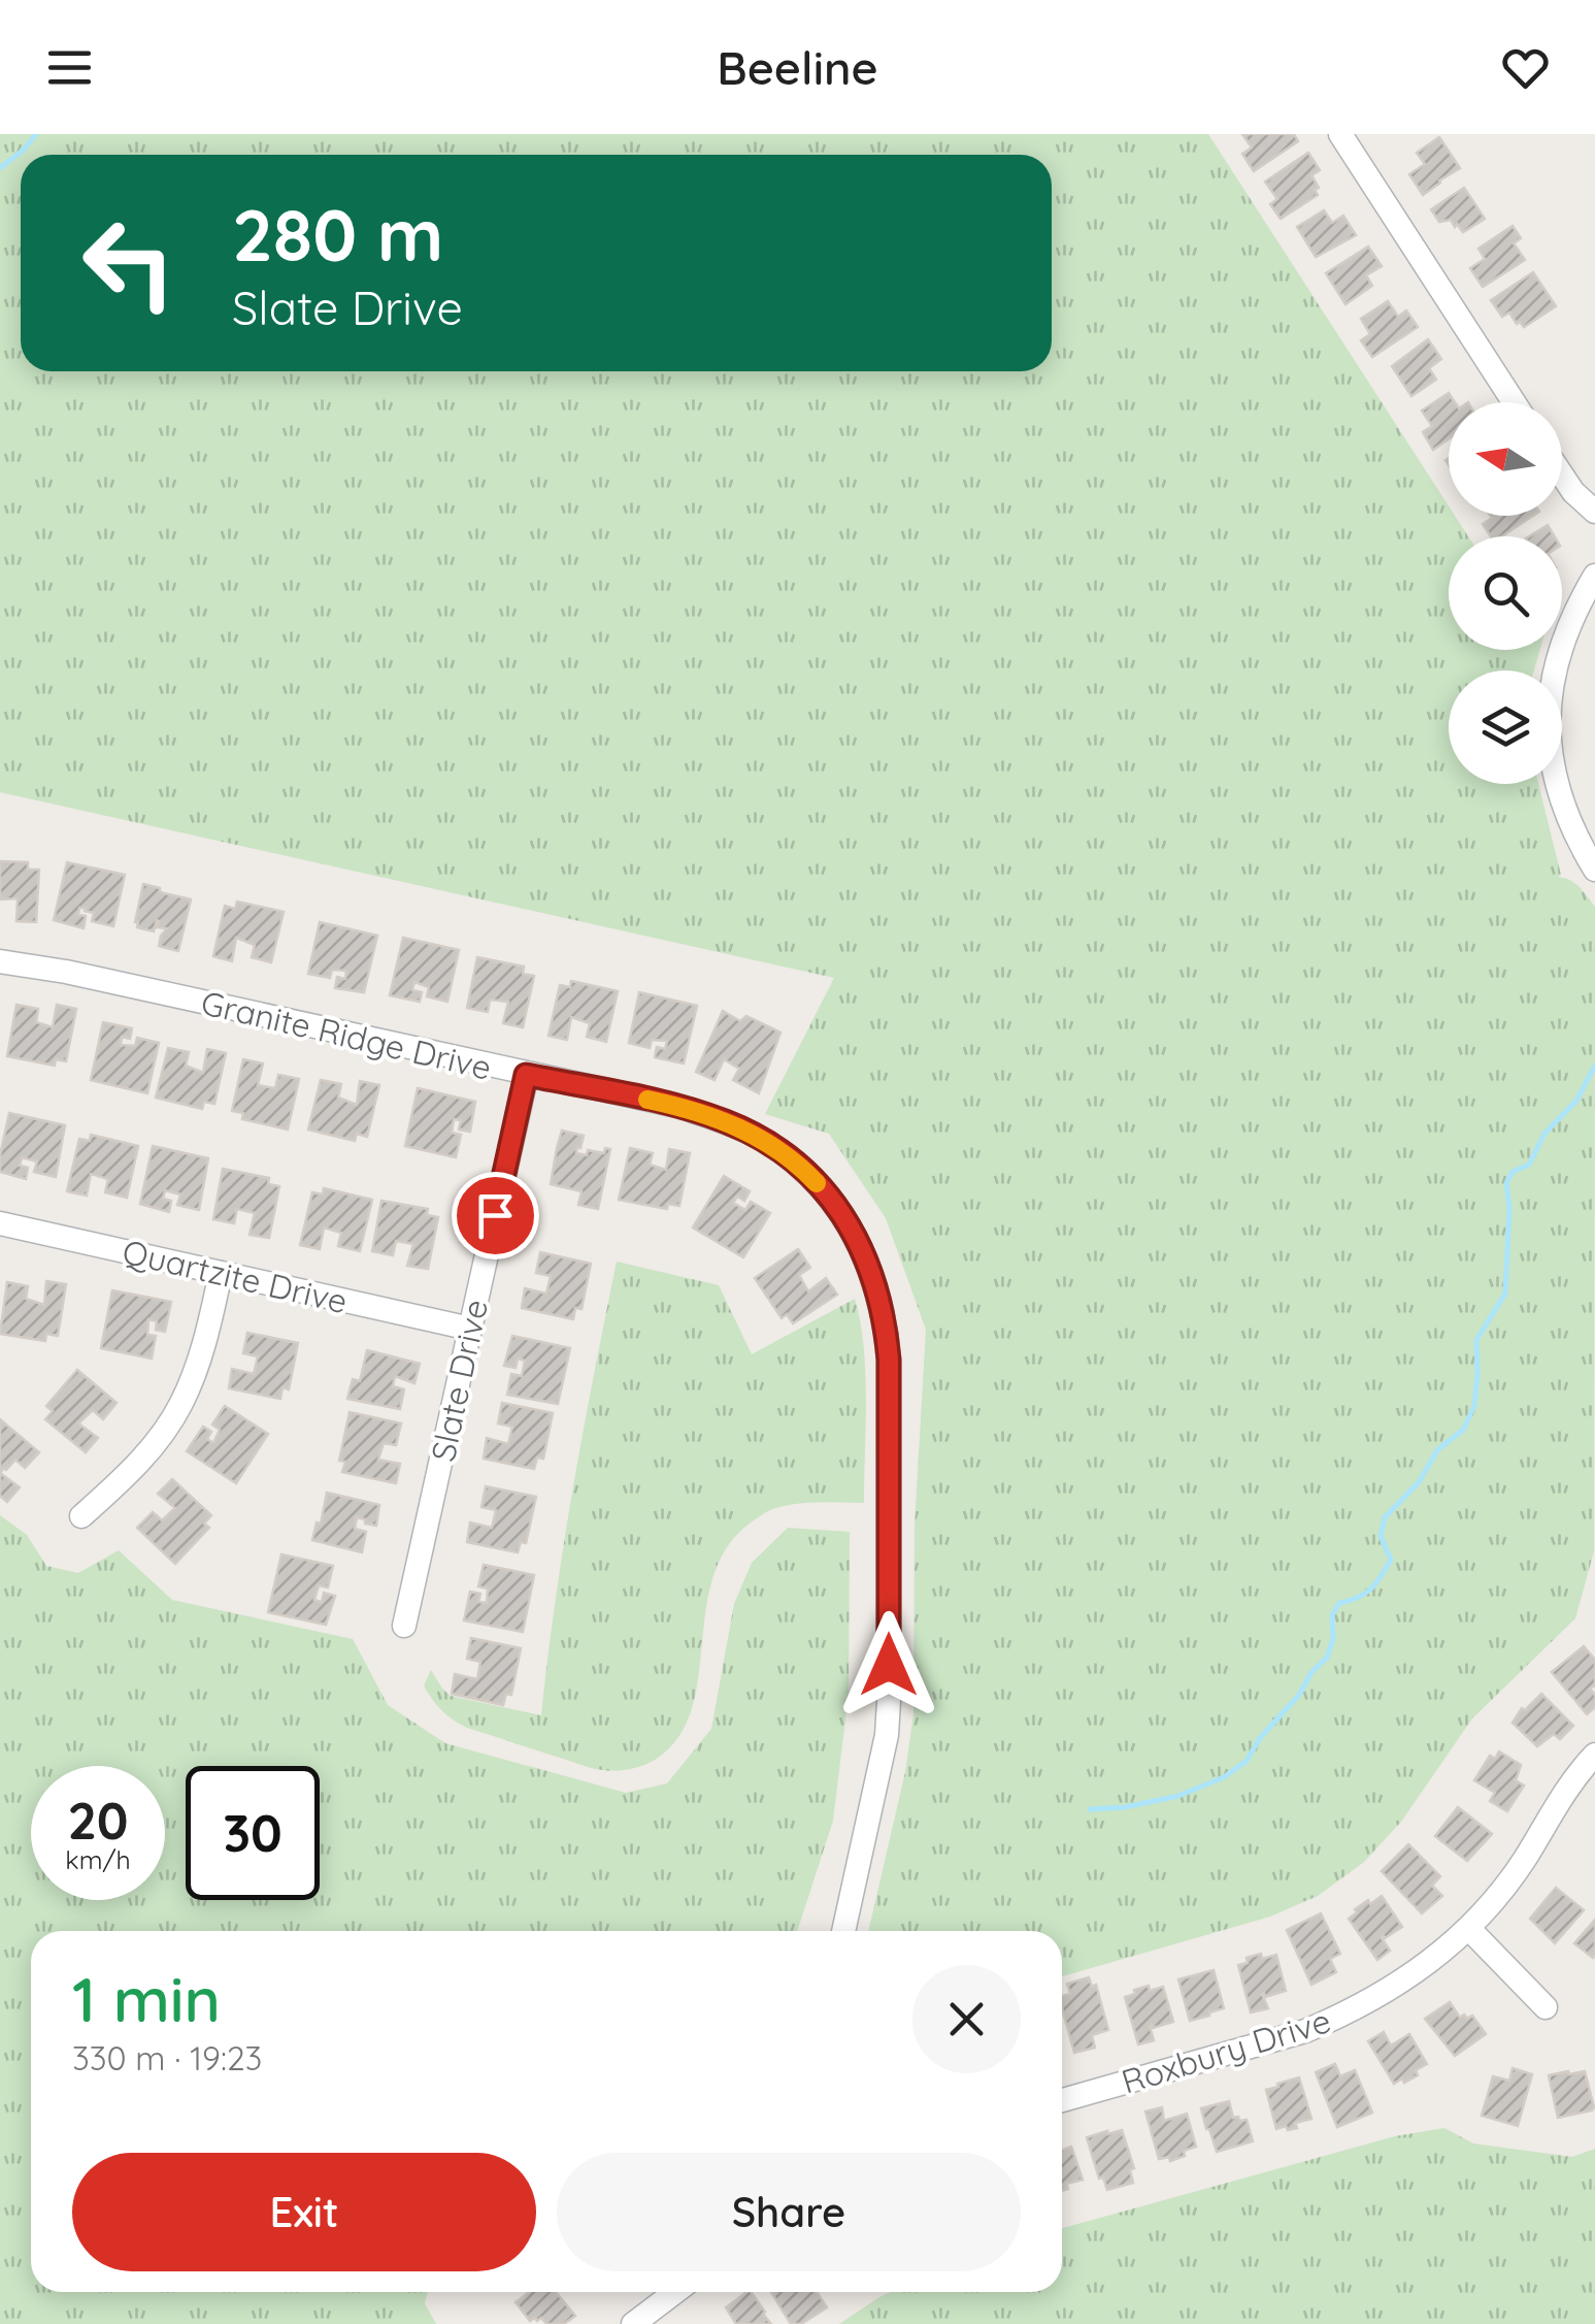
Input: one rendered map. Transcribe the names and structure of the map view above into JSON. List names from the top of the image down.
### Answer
{
  "streets": {
    "street": [
      "Granite Ridge Drive",
      "Quartzite Drive",
      "Slate Drive",
      "Roxbury Drive"
    ]
  },
  "crossings": [
    ["Granite Ridge Drive", "Slate Drive"],
    ["Quartzite Drive", "Slate Drive"]
  ],
  "north": "left",
  "page": {
    "header": "Beeline",
    "turn": ["280 m", "Slate Drive"],
    "speed": "20 km/h",
    "limit": "30",
    "heading": ["1 min", "330 m · 19:23"],
    "buttons": ["Exit", "Share"]
  }
}
